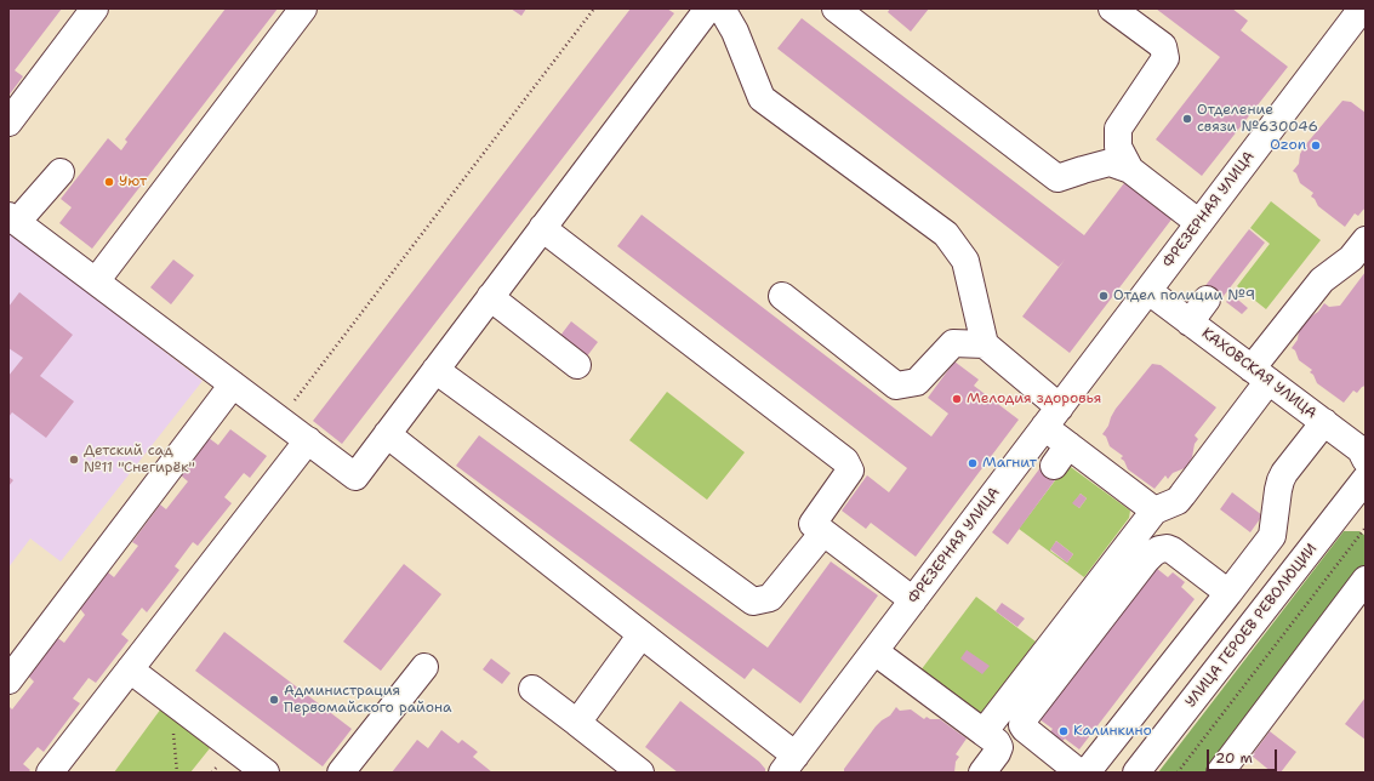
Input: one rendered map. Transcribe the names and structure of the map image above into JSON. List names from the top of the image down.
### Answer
{
  "streets": {
    "street": ["ФРЕЗЕРНАЯ УЛИЦА", "КАХОВСКАЯ УЛИЦА", "УЛИЦА ГЕРОЕВ РЕВОЛЮЦИИ"]
  },
  "crossings": [
    ["ФРЕЗЕРНАЯ УЛИЦА", "КАХОВСКАЯ УЛИЦА"]
  ],
  "places": [
    "Отделение связи №630046",
    "Ozon",
    "Уют",
    "Отдел полиции №9",
    "Мелодия здоровья",
    "Детский сад №11 \"Снегирёк\"",
    "Магнит",
    "Администрация Первомайского района",
    "Калинкино"
  ],
  "scale_bar": "20 m"
}
